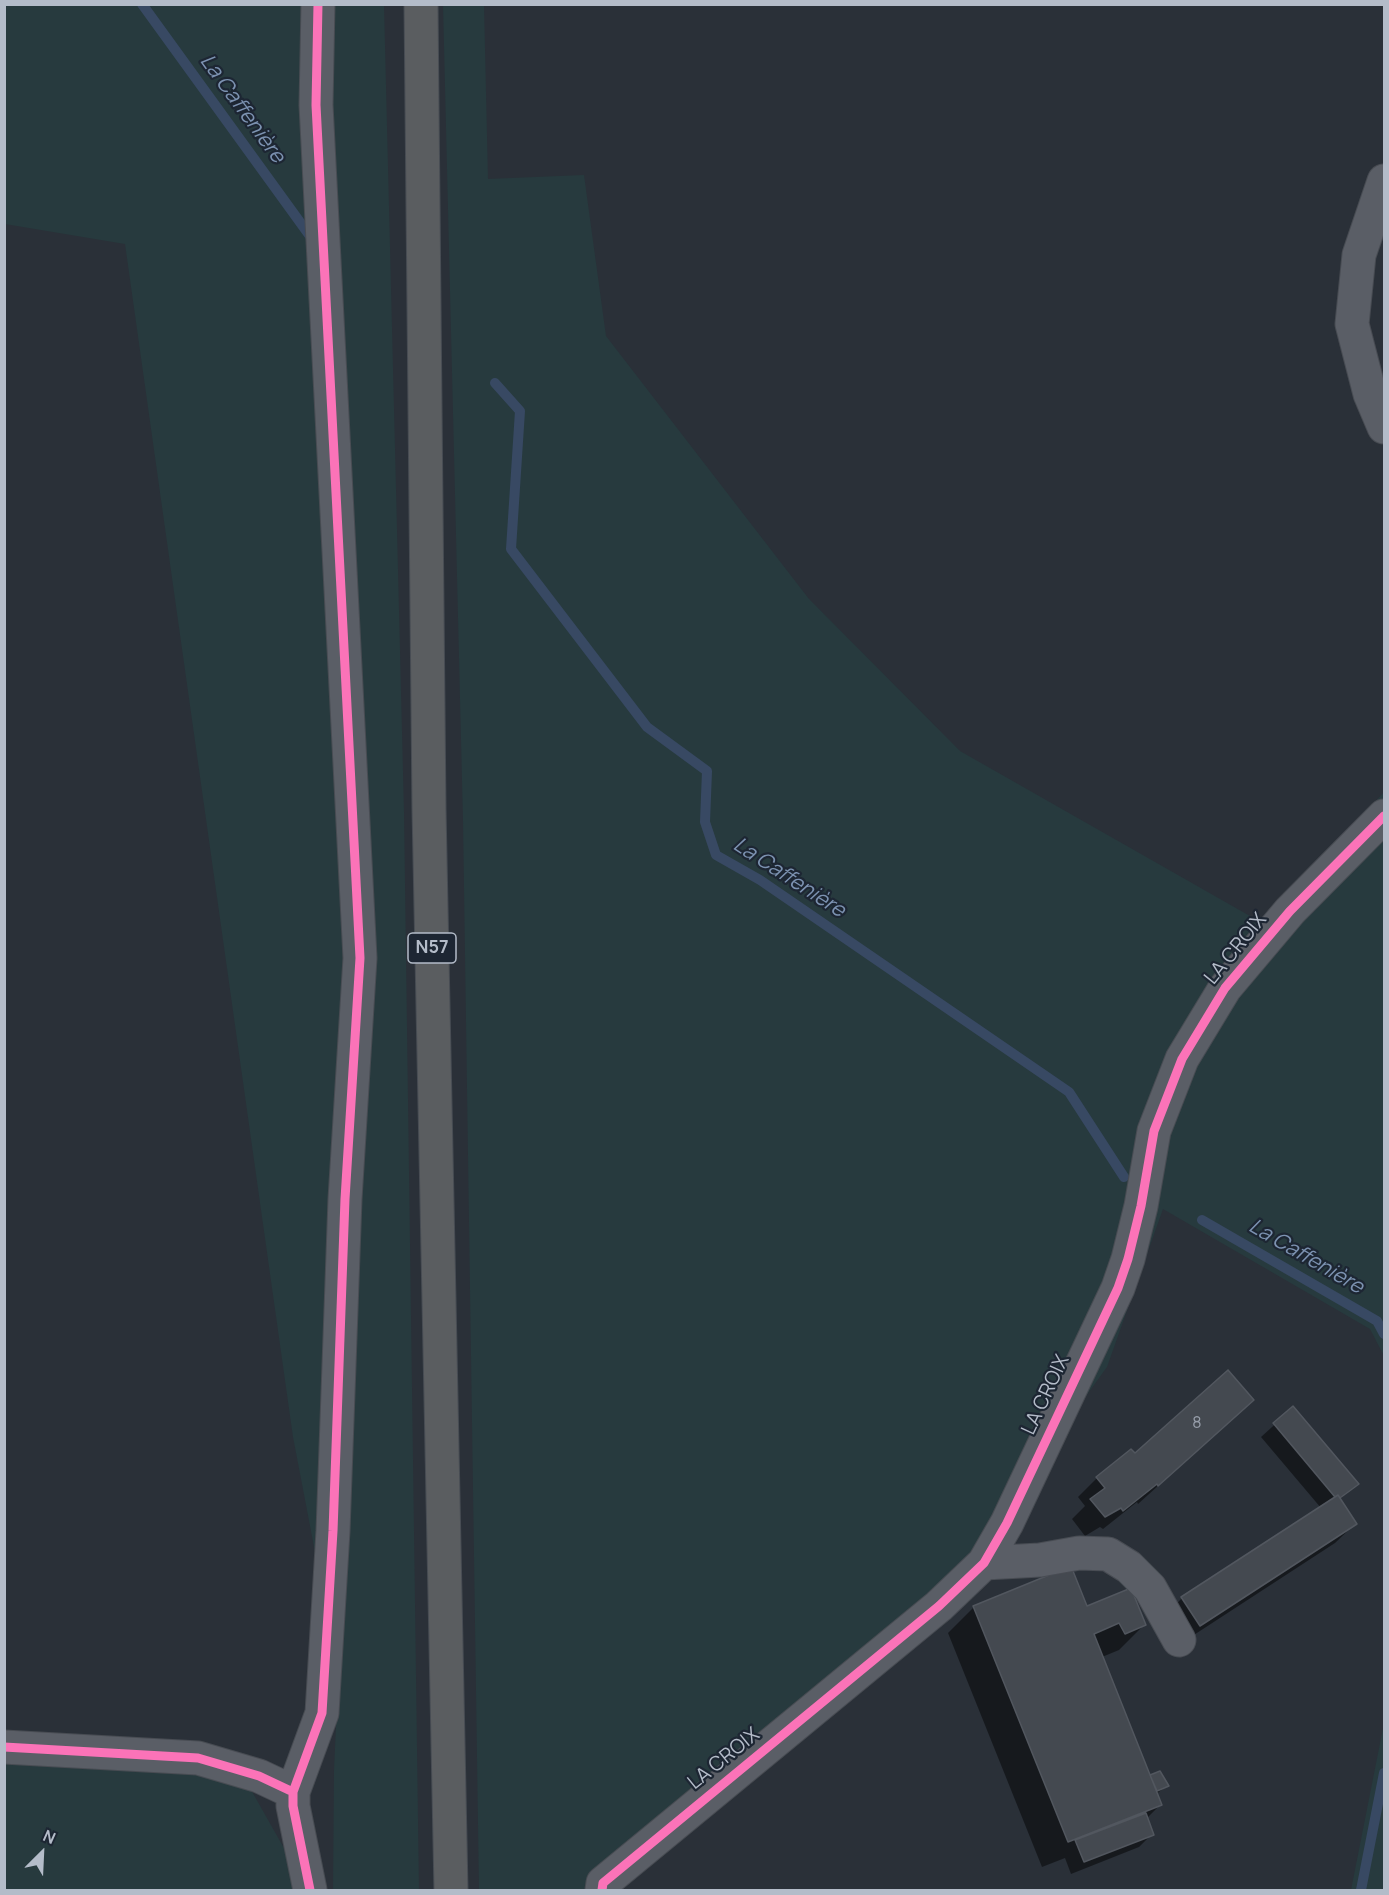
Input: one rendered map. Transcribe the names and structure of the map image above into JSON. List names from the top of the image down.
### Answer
{
  "streets": {
    "highway": ["N57"],
    "street": ["LA CROIX"]
  },
  "water": ["La Caffenière"],
  "house_numbers": ["8"],
  "north": "top right"
}
